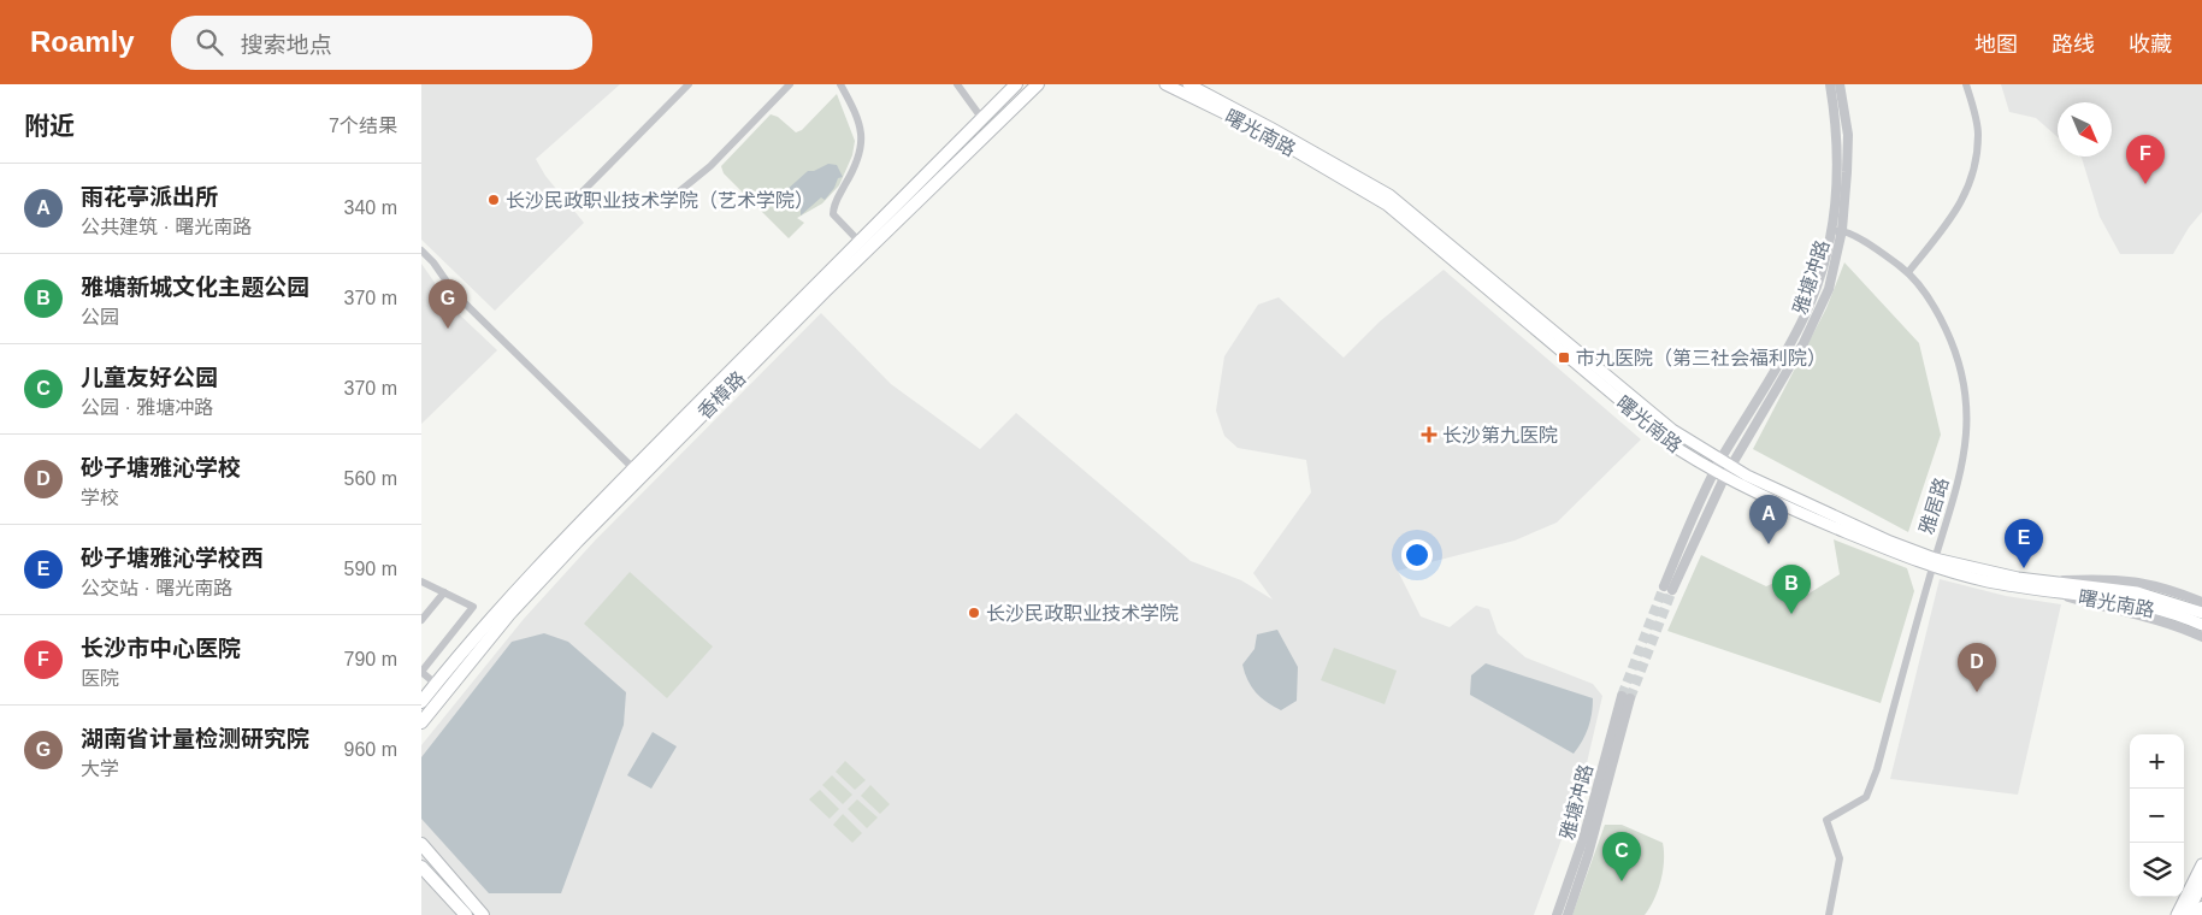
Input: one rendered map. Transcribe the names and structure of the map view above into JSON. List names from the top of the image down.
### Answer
{
  "streets": {
    "main road": ["曙光南路", "香樟路"],
    "street": ["雅塘冲路", "雅居路"]
  },
  "crossings": [
    ["曙光南路", "雅塘冲路"],
    ["曙光南路", "雅居路"],
    ["雅塘冲路", "雅居路"]
  ],
  "places": {
    "other": ["长沙民政职业技术学院（艺术学院）", "长沙民政职业技术学院"],
    "transit": ["市九医院（第三社会福利院）"],
    "health": ["长沙第九医院"]
  },
  "north": "bottom right",
  "page": {
    "header": "Roamly",
    "search": "搜索地点",
    "nav": ["地图", "路线", "收藏"],
    "heading": ["附近", "7个结果"],
    "pins": [
      "F",
      "G",
      "A",
      "E",
      "B",
      "D",
      "C"
    ],
    "list": [
      {
        "mark": "A",
        "name": "雨花亭派出所",
        "note": "公共建筑 · 曙光南路",
        "value": "340 m"
      },
      {
        "mark": "B",
        "name": "雅塘新城文化主题公园",
        "note": "公园",
        "value": "370 m"
      },
      {
        "mark": "C",
        "name": "儿童友好公园",
        "note": "公园 · 雅塘冲路",
        "value": "370 m"
      },
      {
        "mark": "D",
        "name": "砂子塘雅沁学校",
        "note": "学校",
        "value": "560 m"
      },
      {
        "mark": "E",
        "name": "砂子塘雅沁学校西",
        "note": "公交站 · 曙光南路",
        "value": "590 m"
      },
      {
        "mark": "F",
        "name": "长沙市中心医院",
        "note": "医院",
        "value": "790 m"
      },
      {
        "mark": "G",
        "name": "湖南省计量检测研究院",
        "note": "大学",
        "value": "960 m"
      }
    ],
    "map_buttons": ["+", "−"]
  }
}
